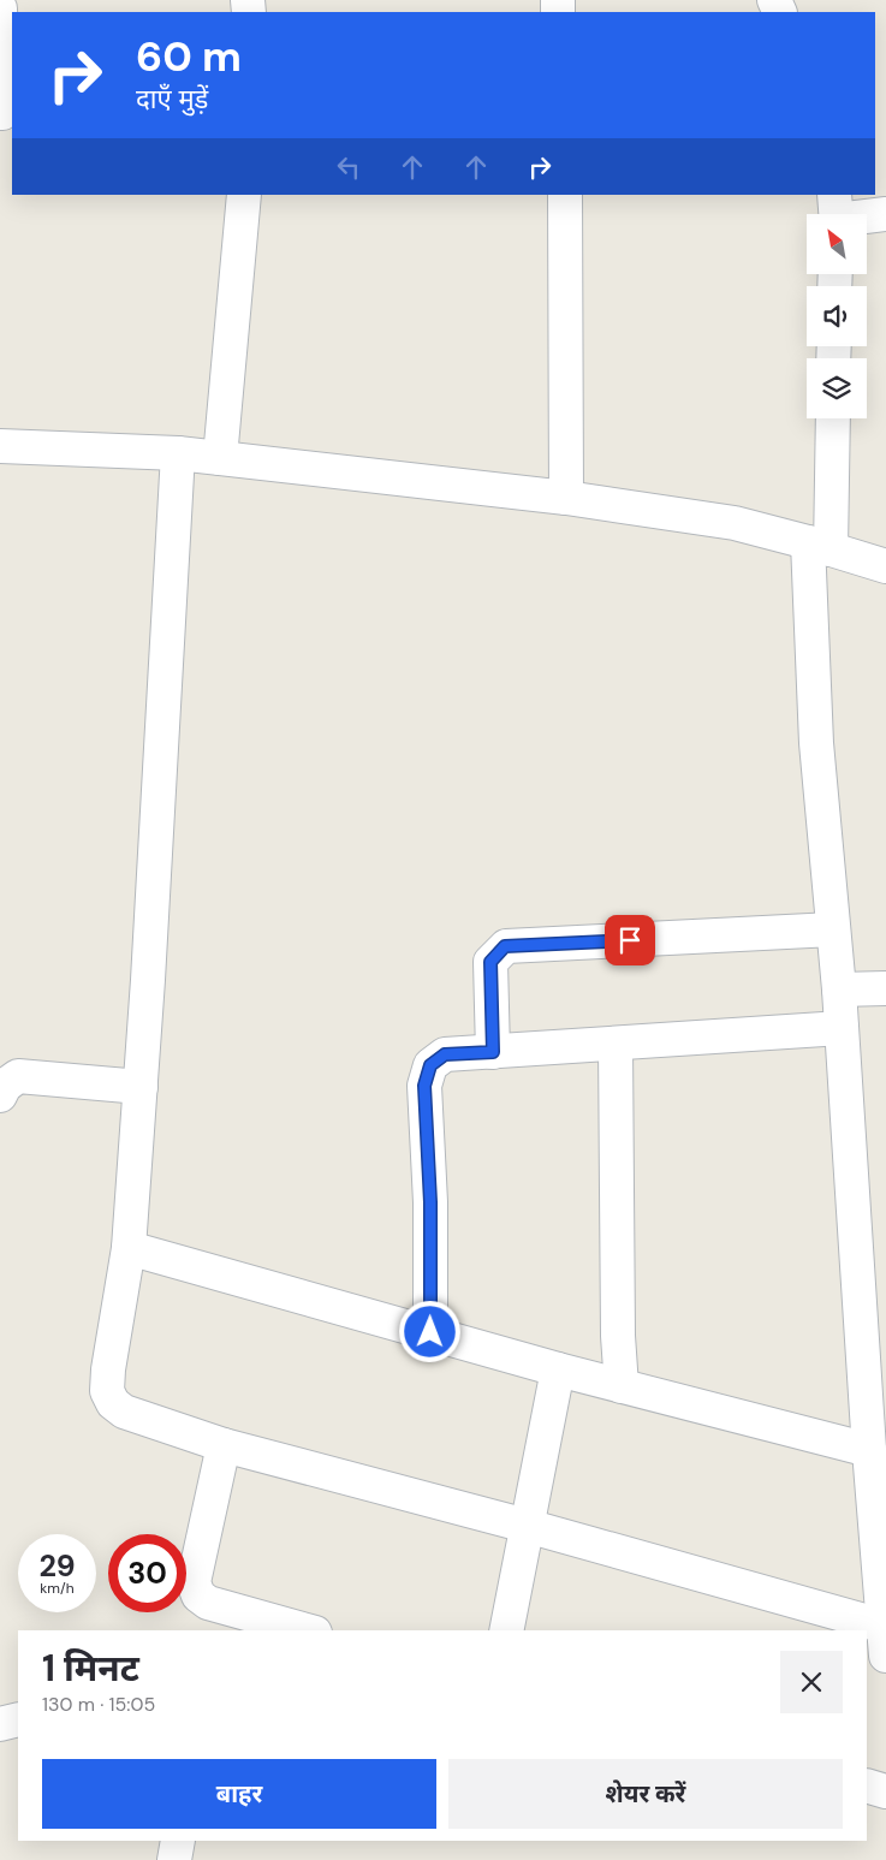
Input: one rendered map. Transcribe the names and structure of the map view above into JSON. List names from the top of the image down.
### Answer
{
  "north": "top left",
  "page": {
    "turn": ["60 m", "दाएँ मुड़ें"],
    "speed": "29 km/h",
    "limit": "30",
    "heading": ["1 मिनट", "130 m · 15:05"],
    "buttons": ["बाहर", "शेयर करें"]
  }
}
